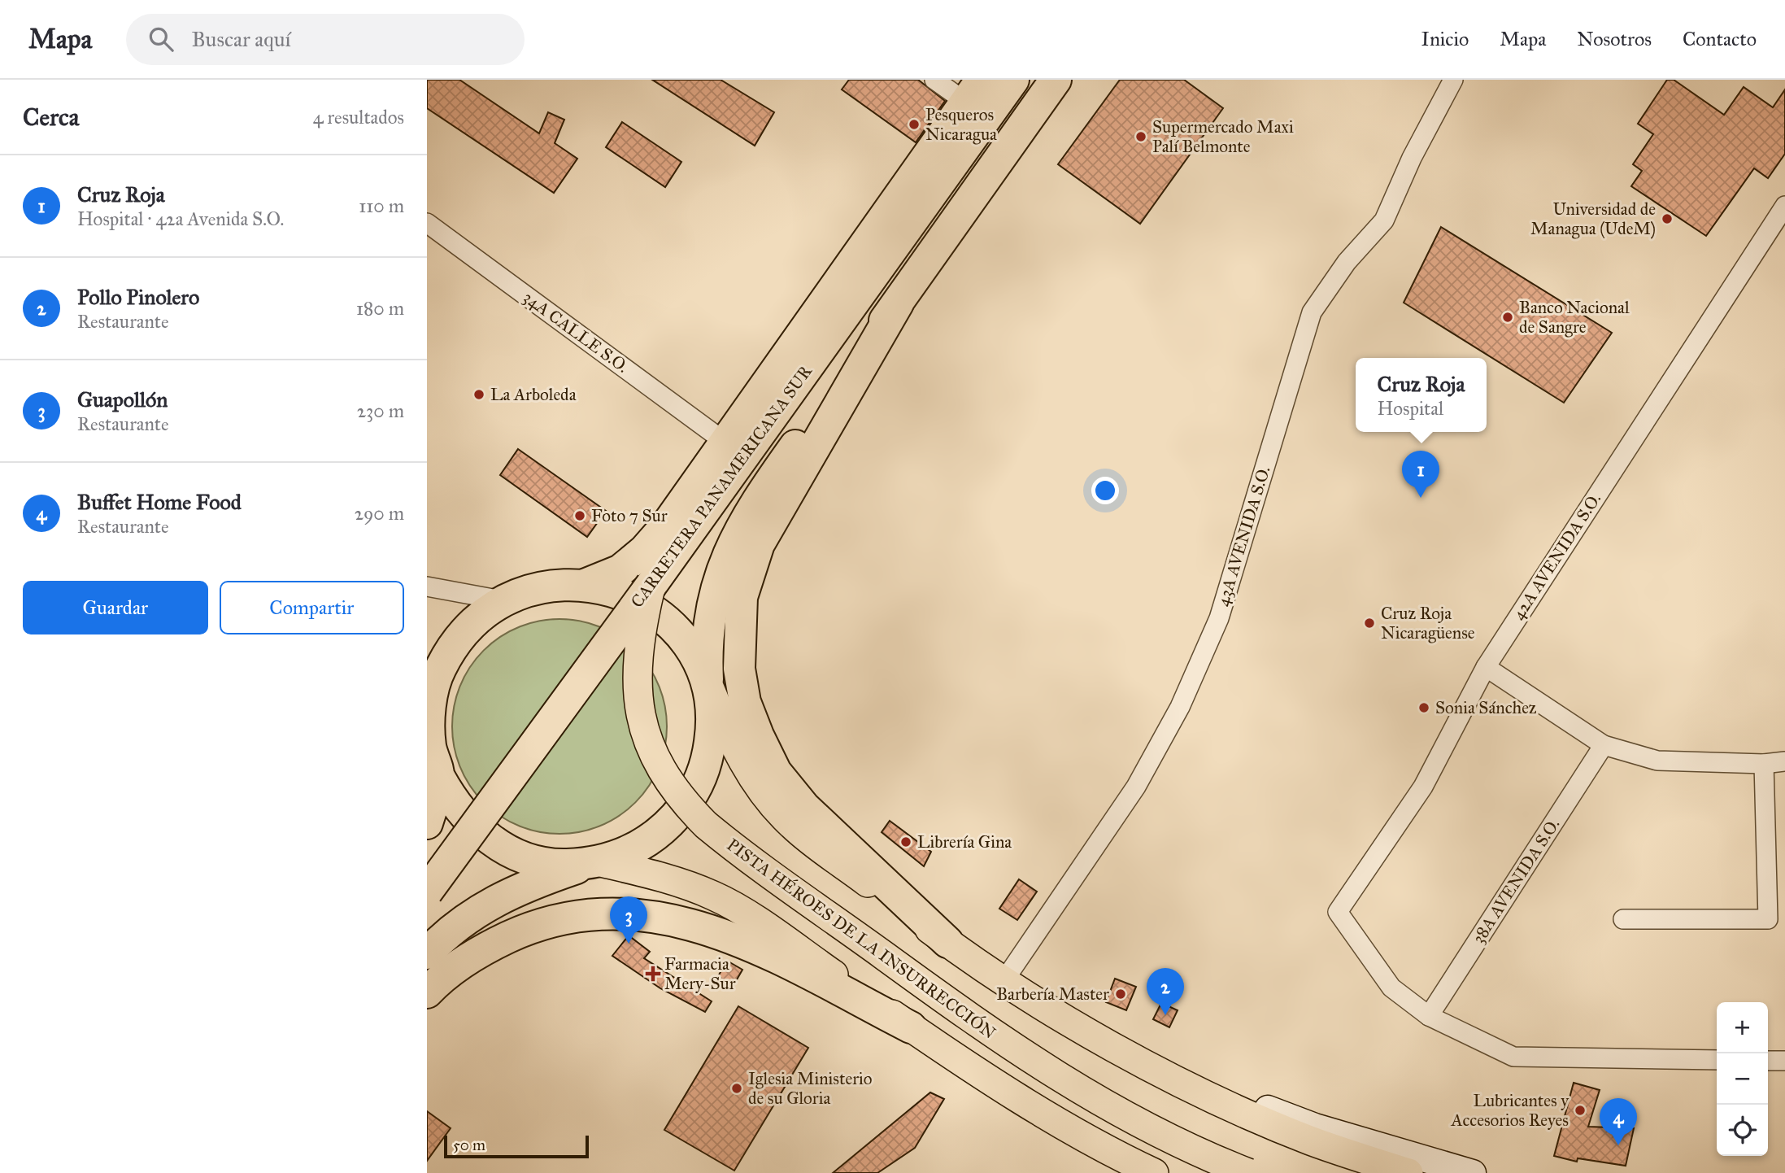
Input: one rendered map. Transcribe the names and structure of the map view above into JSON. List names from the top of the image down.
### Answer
{
  "streets": {
    "highway": ["CARRETERA PANAMERICANA SUR"],
    "main road": ["PISTA HÉROES DE LA INSURRECCIÓN"],
    "street": [
      "34A CALLE S.O.",
      "43A AVENIDA S.O.",
      "42A AVENIDA S.O.",
      "38A AVENIDA S.O."
    ]
  },
  "crossings": [
    ["34A CALLE S.O.", "CARRETERA PANAMERICANA SUR"],
    ["CARRETERA PANAMERICANA SUR", "PISTA HÉROES DE LA INSURRECCIÓN"],
    ["42A AVENIDA S.O.", "38A AVENIDA S.O."]
  ],
  "places": {
    "other": [
      "Pesqueros Nicaragua",
      "Supermercado Maxi Palí Belmonte",
      "Universidad de Managua (UdeM)",
      "Banco Nacional de Sangre",
      "La Arboleda",
      "Foto 7 Sur",
      "Cruz Roja Nicaragüense",
      "Sonia Sánchez",
      "Librería Gina",
      "Barbería Master",
      "Iglesia Ministerio de su Gloria",
      "Lubricantes y Accesorios Reyes"
    ],
    "health": ["Farmacia Mery-Sur"]
  },
  "scale_bar": "50 m",
  "page": {
    "header": "Mapa",
    "search": "Buscar aquí",
    "nav": [
      "Inicio",
      "Mapa",
      "Nosotros",
      "Contacto"
    ],
    "heading": ["Cerca", "4 resultados"],
    "list": [
      {
        "mark": "1",
        "name": "Cruz Roja",
        "note": "Hospital · 42a Avenida S.O.",
        "value": "110 m"
      },
      {
        "mark": "2",
        "name": "Pollo Pinolero",
        "note": "Restaurante",
        "value": "180 m"
      },
      {
        "mark": "3",
        "name": "Guapollón",
        "note": "Restaurante",
        "value": "230 m"
      },
      {
        "mark": "4",
        "name": "Buffet Home Food",
        "note": "Restaurante",
        "value": "290 m"
      }
    ],
    "popup": ["Cruz Roja", "Hospital"],
    "pins": [
      "1",
      "3",
      "2",
      "4"
    ],
    "buttons": ["Guardar", "Compartir"],
    "map_buttons": ["+", "−"],
    "scale": "50 m"
  }
}
